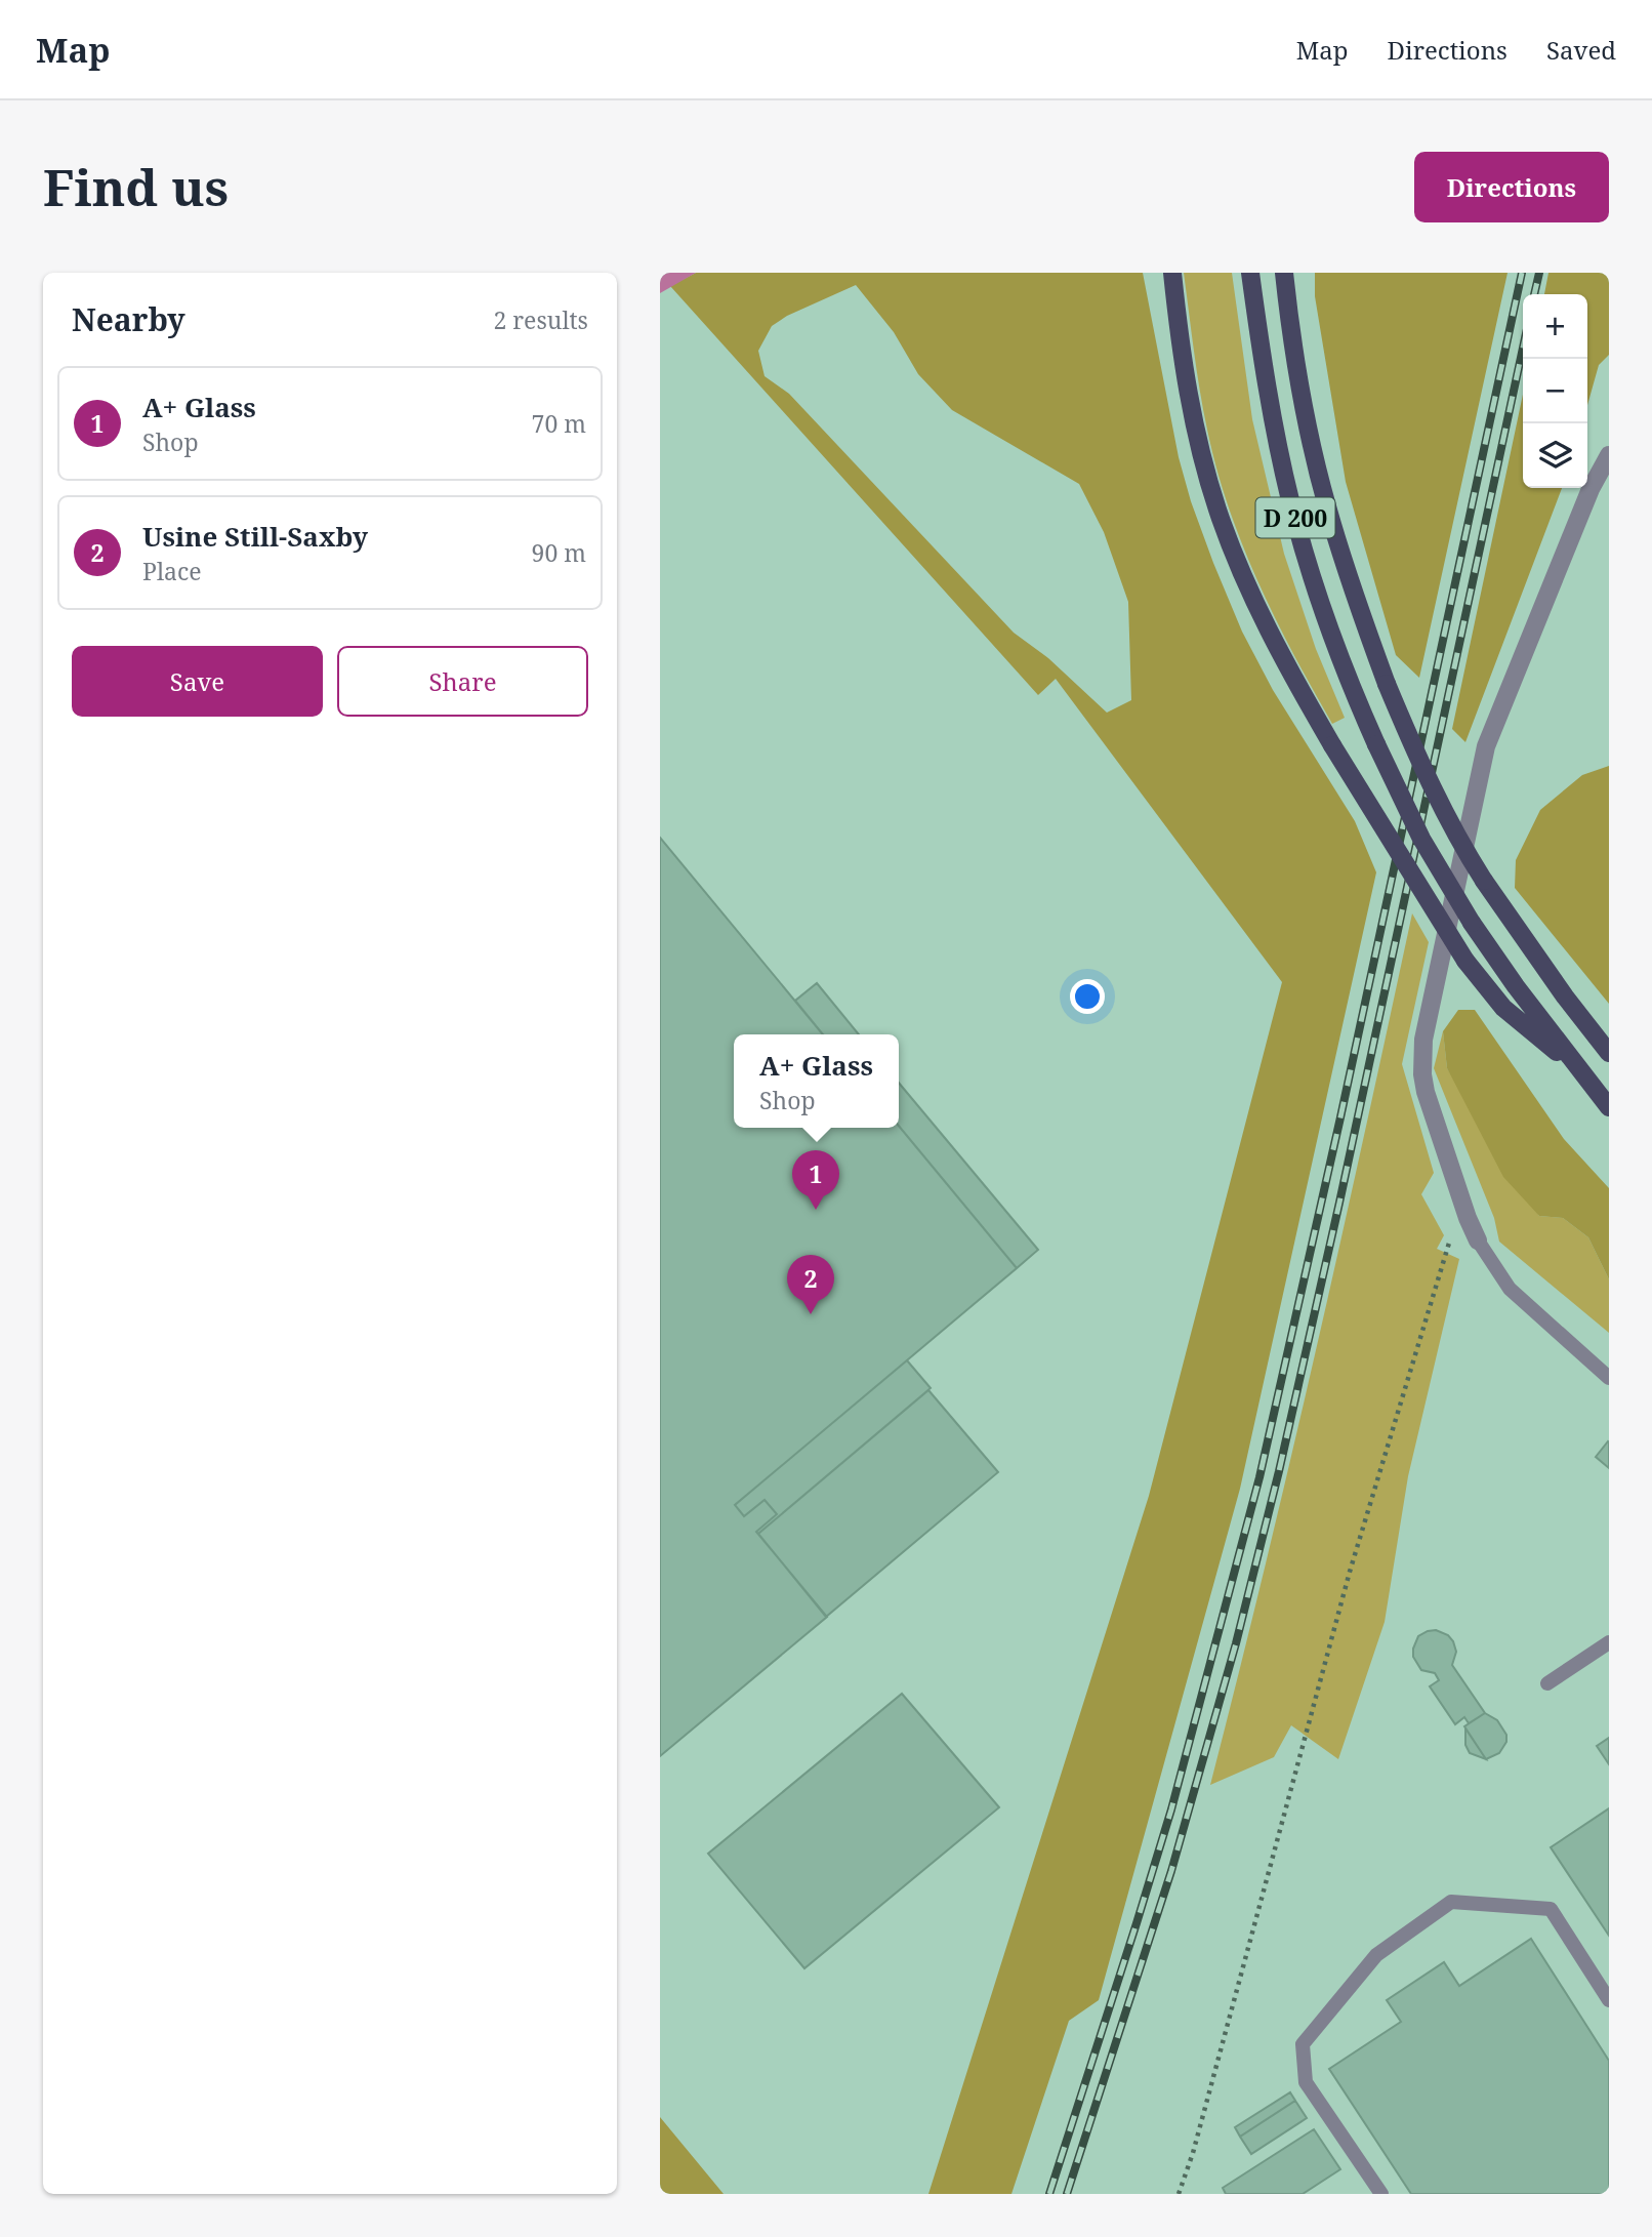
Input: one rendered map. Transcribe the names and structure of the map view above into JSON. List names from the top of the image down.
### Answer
{
  "streets": {
    "main road": ["D 200"]
  },
  "page": {
    "header": "Map",
    "nav": ["Map", "Directions", "Saved"],
    "buttons": [
      "Directions",
      ["Save", "Share"]
    ],
    "title": "Find us",
    "heading": ["Nearby", "2 results"],
    "map_buttons": ["+", "−"],
    "list": [
      {
        "mark": "1",
        "name": "A+ Glass",
        "note": "Shop",
        "value": "70 m"
      },
      {
        "mark": "2",
        "name": "Usine Still-Saxby",
        "note": "Place",
        "value": "90 m"
      }
    ],
    "popup": ["A+ Glass", "Shop"],
    "pins": ["1", "2"]
  }
}
